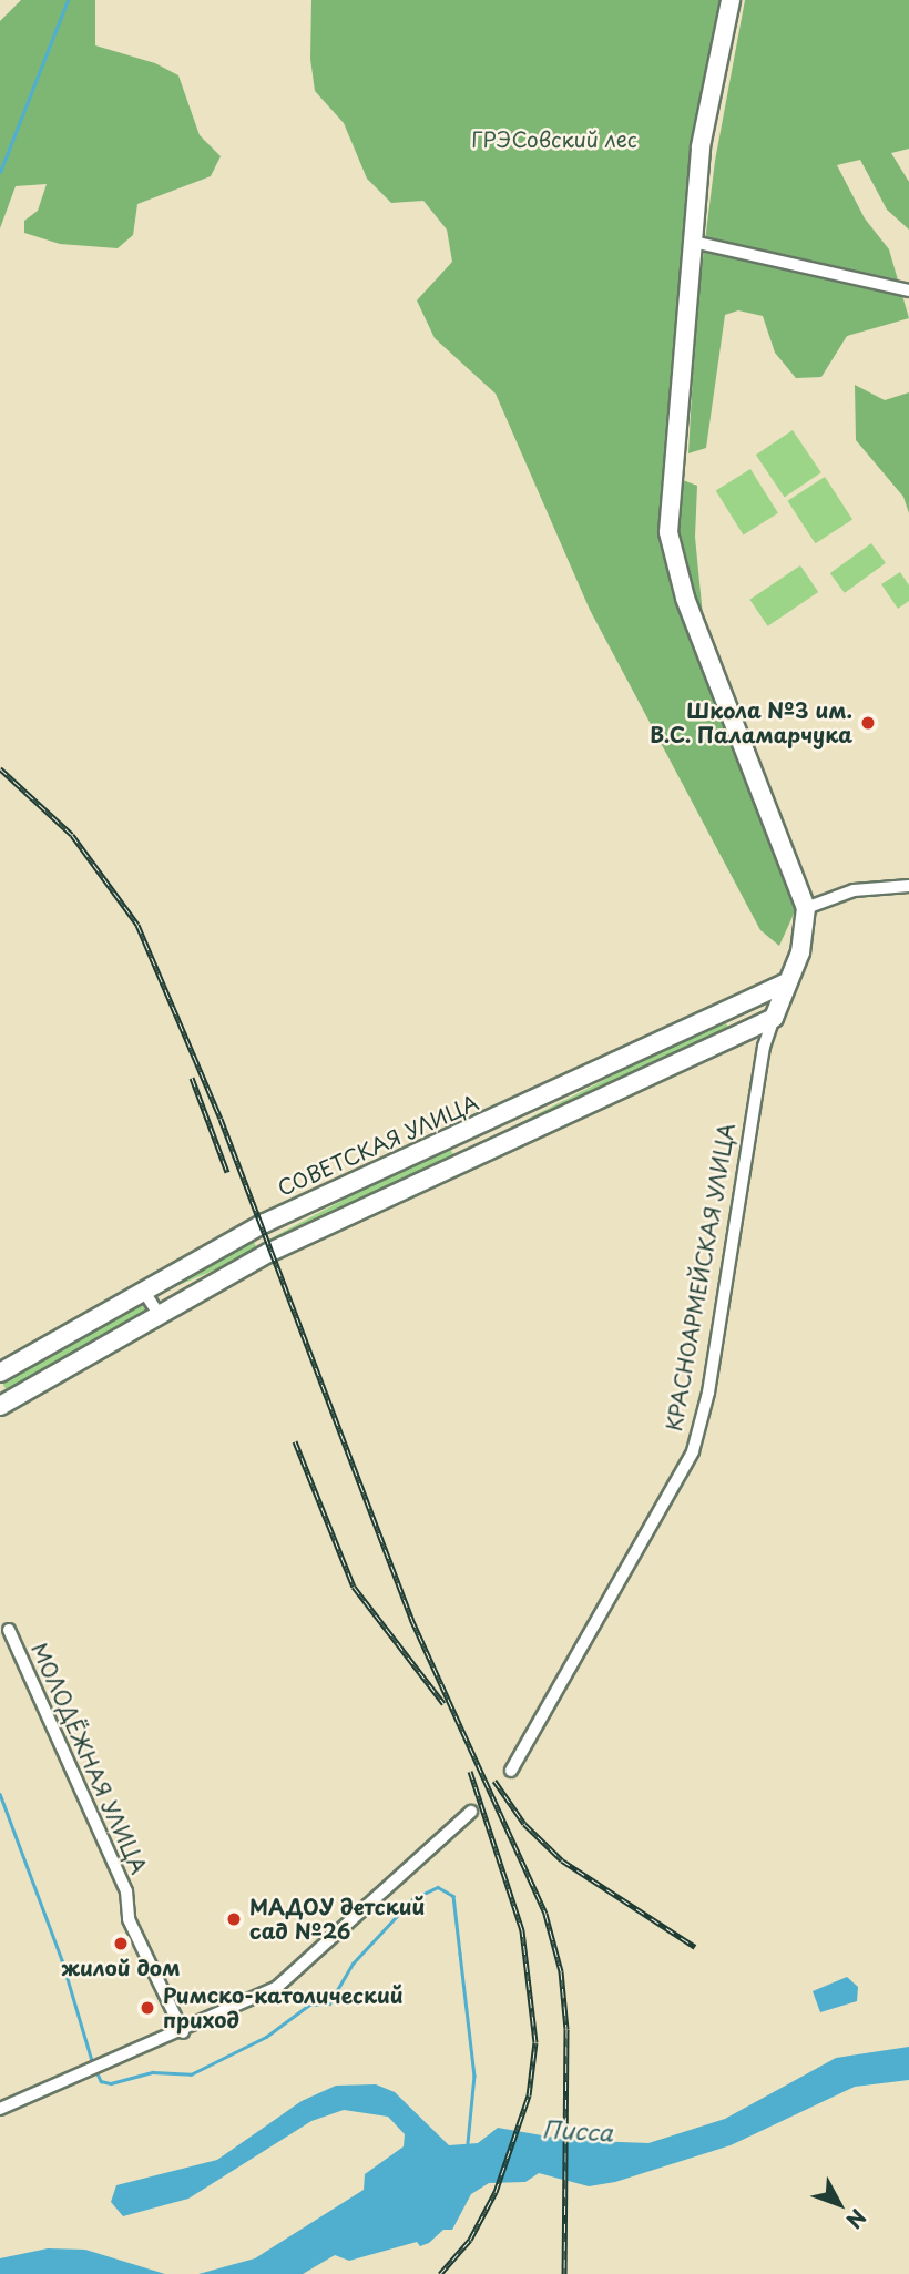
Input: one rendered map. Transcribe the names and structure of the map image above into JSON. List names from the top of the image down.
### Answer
{
  "streets": {
    "main road": ["СОВЕТСКАЯ УЛИЦА", "КРАСНОАРМЕЙСКАЯ УЛИЦА"],
    "street": ["МОЛОДЁЖНАЯ УЛИЦА"]
  },
  "crossings": [
    ["СОВЕТСКАЯ УЛИЦА", "КРАСНОАРМЕЙСКАЯ УЛИЦА"]
  ],
  "water": ["Писса"],
  "parks": ["ГРЭСовский лес"],
  "places": [
    "Школа №3 им. В.С. Паламарчука",
    "МАДОУ детский сад №26",
    "жилой дом",
    "Римско-католический приход"
  ],
  "north": "bottom right"
}
